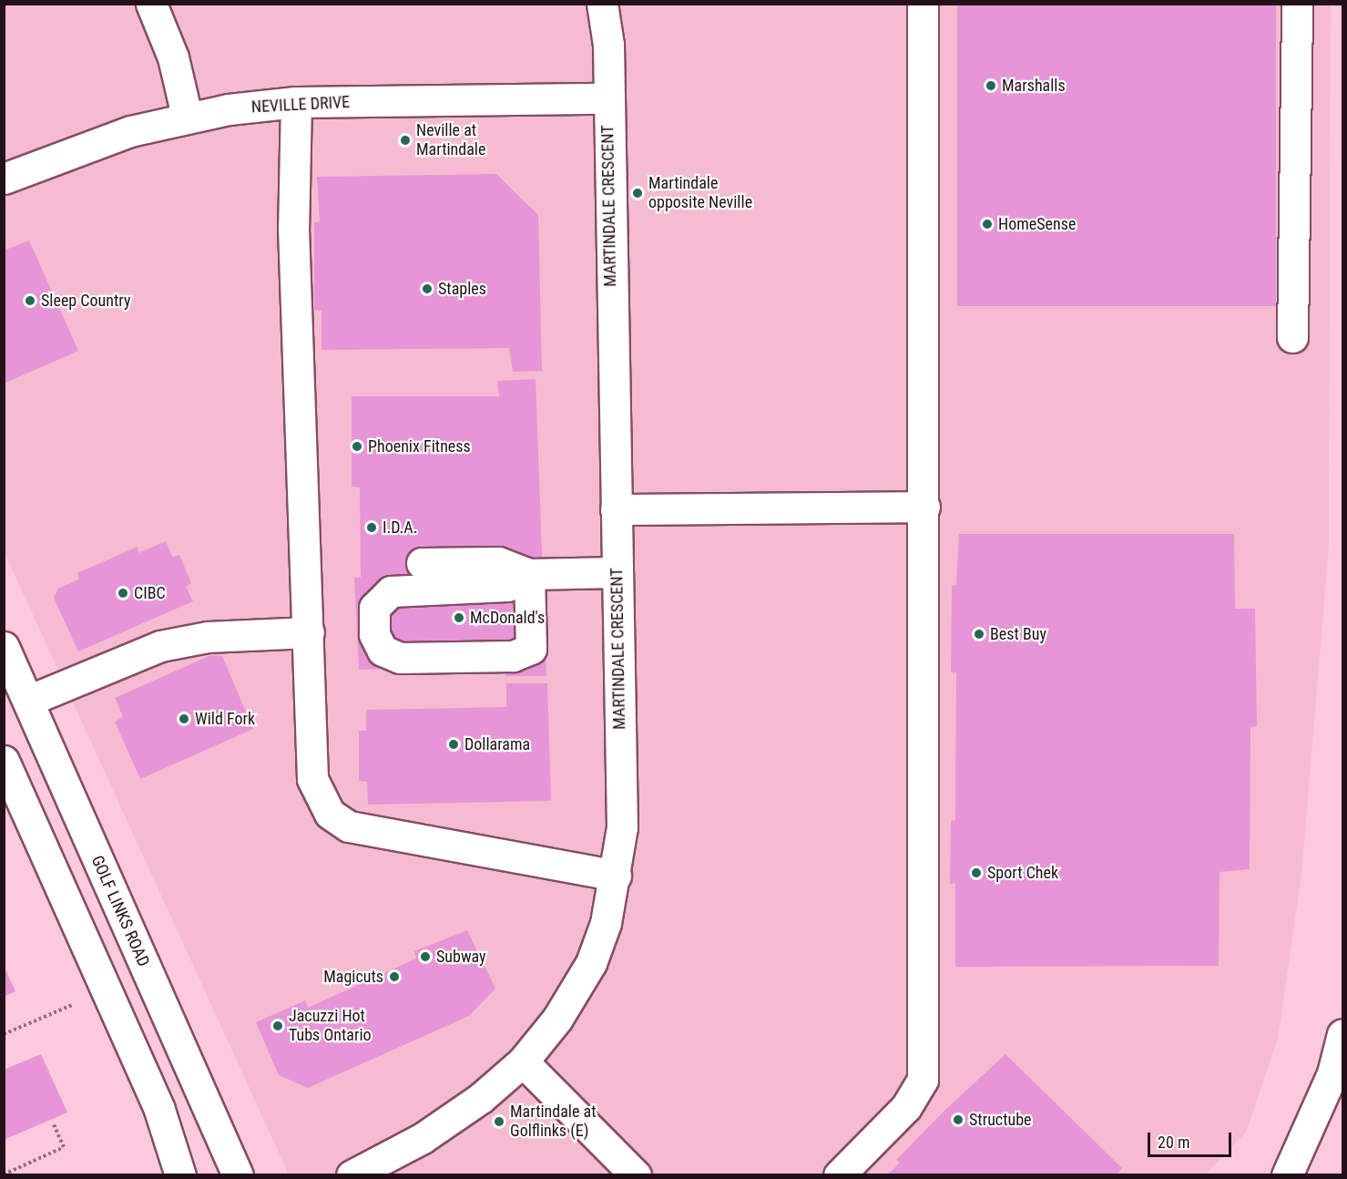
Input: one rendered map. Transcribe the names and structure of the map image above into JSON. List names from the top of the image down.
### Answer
{
  "streets": {
    "main road": ["NEVILLE DRIVE", "MARTINDALE CRESCENT", "GOLF LINKS ROAD"]
  },
  "crossings": [
    ["NEVILLE DRIVE", "MARTINDALE CRESCENT"]
  ],
  "places": [
    "Marshalls",
    "Neville at Martindale",
    "Martindale opposite Neville",
    "HomeSense",
    "Staples",
    "Sleep Country",
    "Phoenix Fitness",
    "I.D.A.",
    "CIBC",
    "McDonald's",
    "Best Buy",
    "Wild Fork",
    "Dollarama",
    "Sport Chek",
    "Subway",
    "Magicuts",
    "Jacuzzi Hot Tubs Ontario",
    "Structube",
    "Martindale at Golflinks (E)"
  ],
  "scale_bar": "20 m"
}
